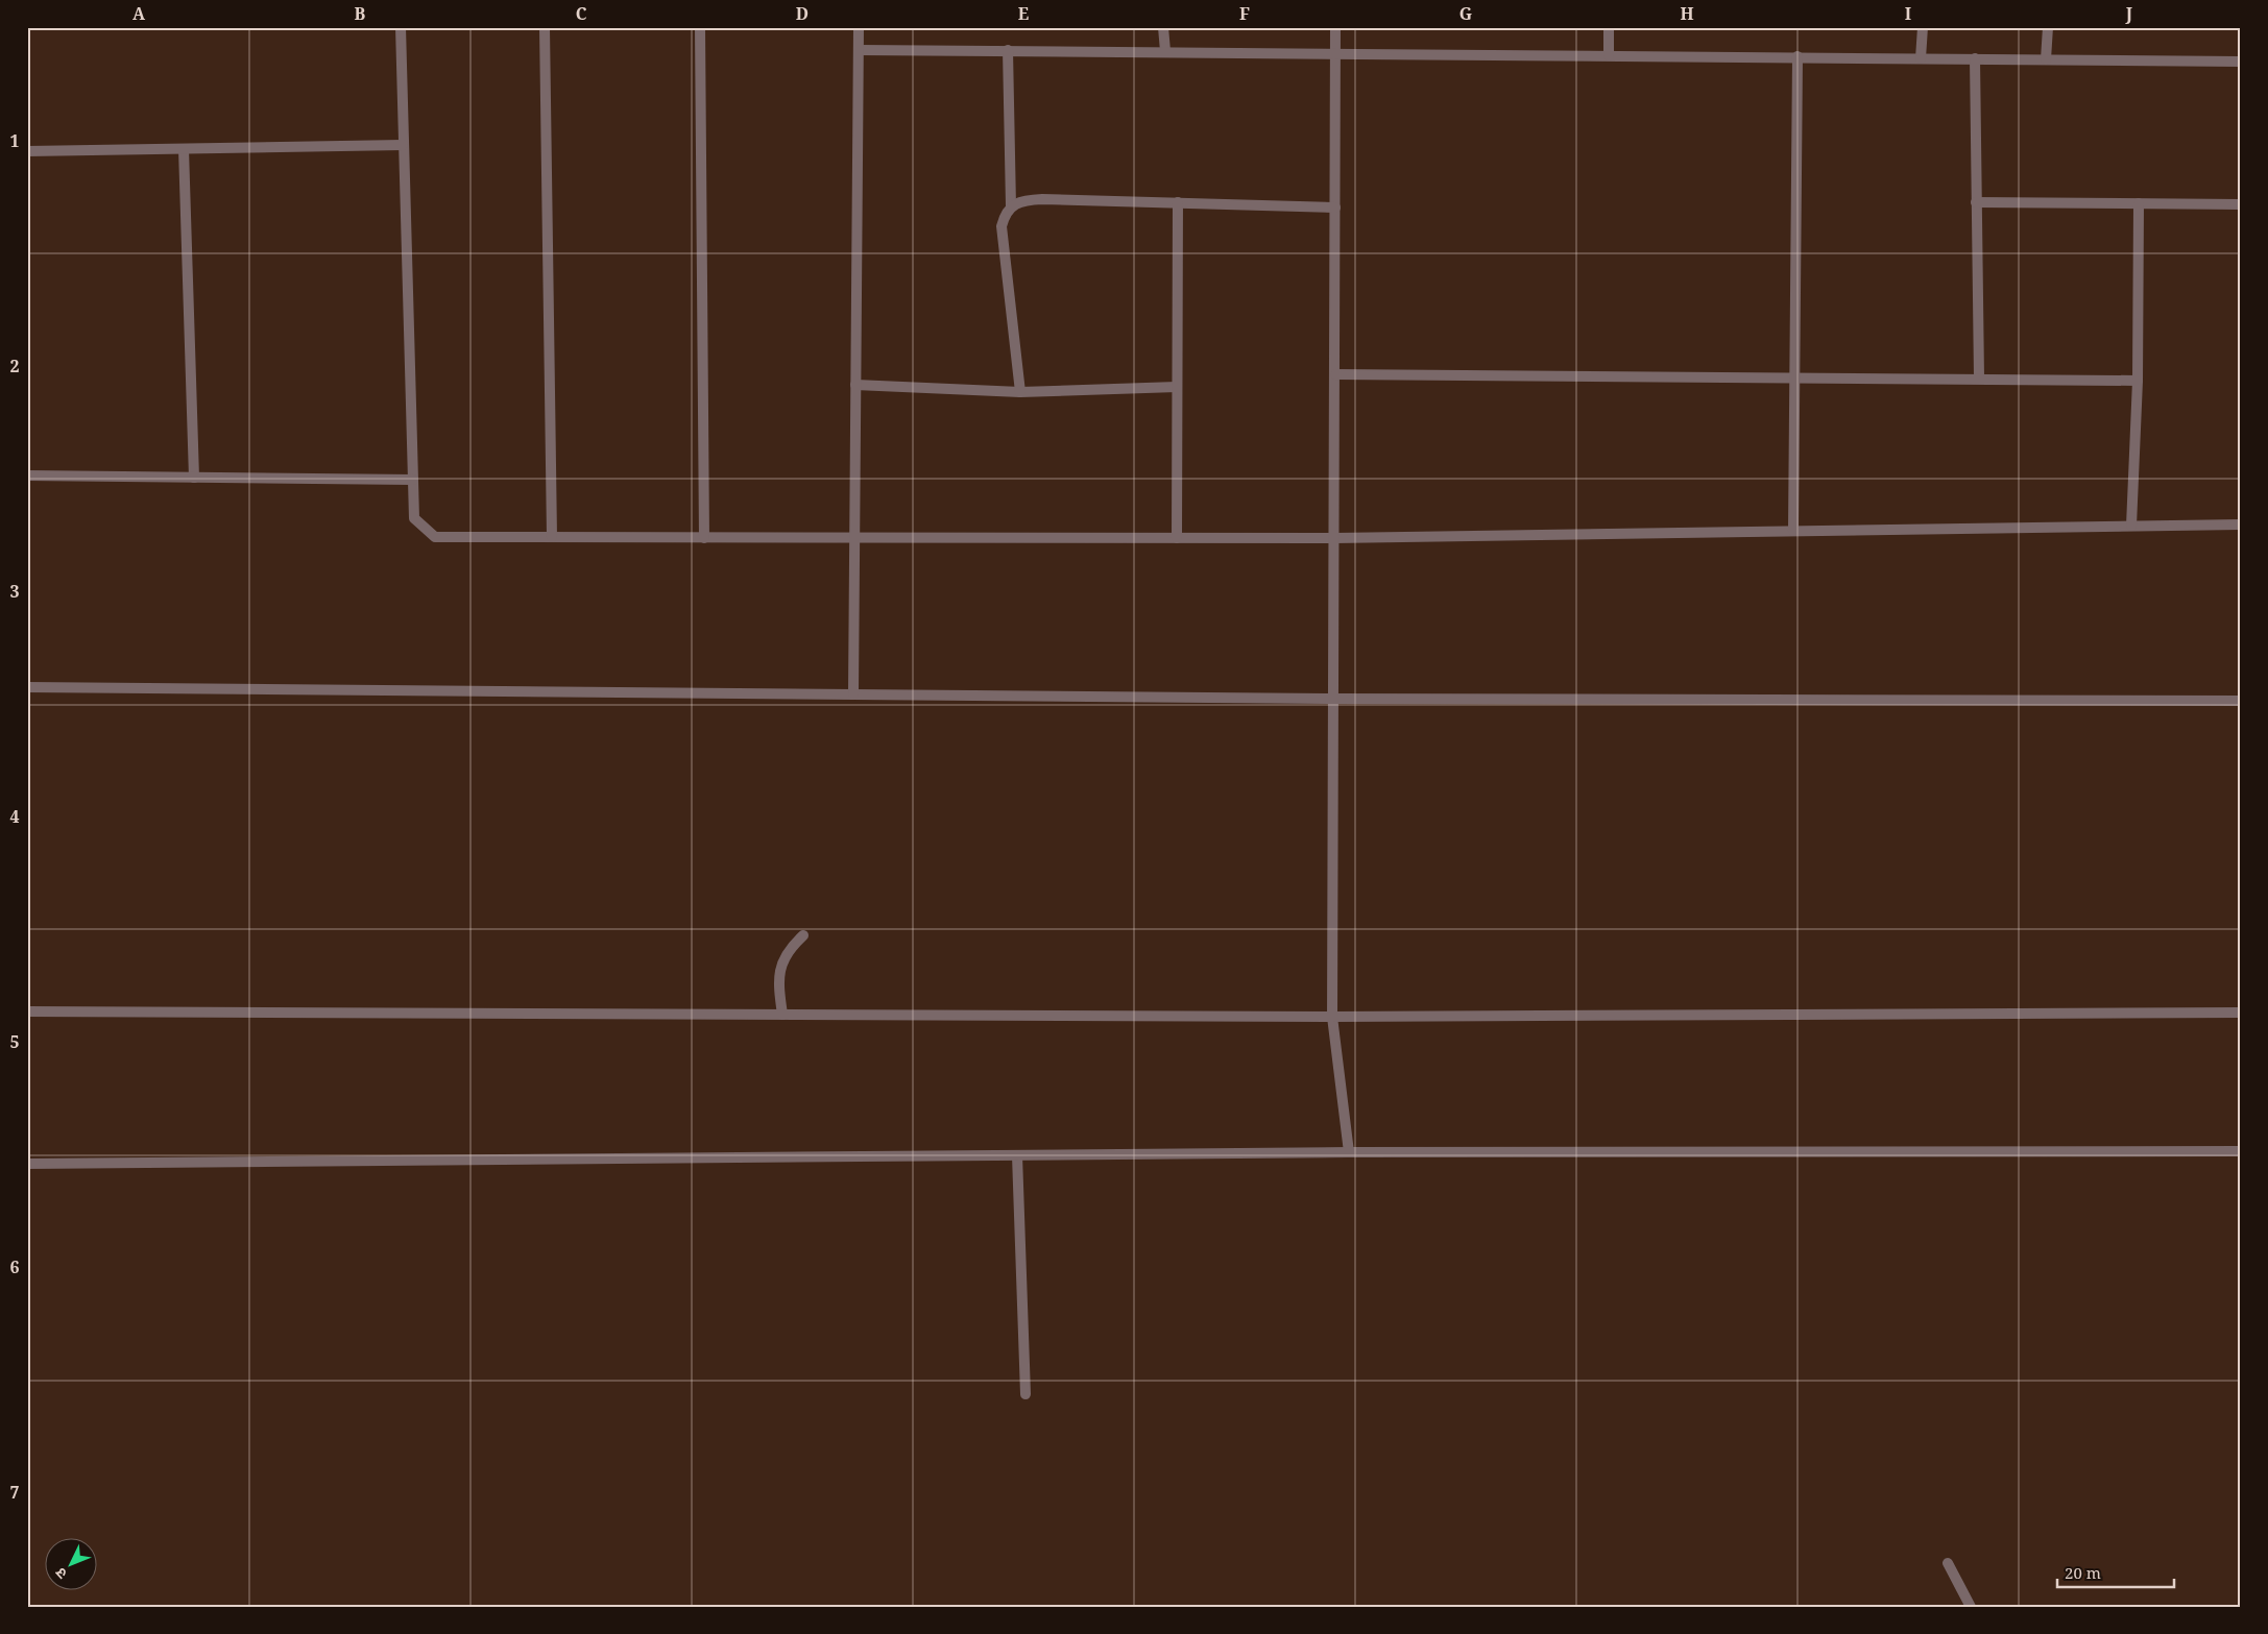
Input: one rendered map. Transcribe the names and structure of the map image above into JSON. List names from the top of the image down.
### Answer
{
  "scale_bar": "20 m",
  "north": "bottom left",
  "grid": {
    "columns": [
      "A",
      "B",
      "C",
      "D",
      "E",
      "F",
      "G",
      "H",
      "I",
      "J"
    ],
    "rows": [
      "1",
      "2",
      "3",
      "4",
      "5",
      "6",
      "7"
    ]
  }
}
